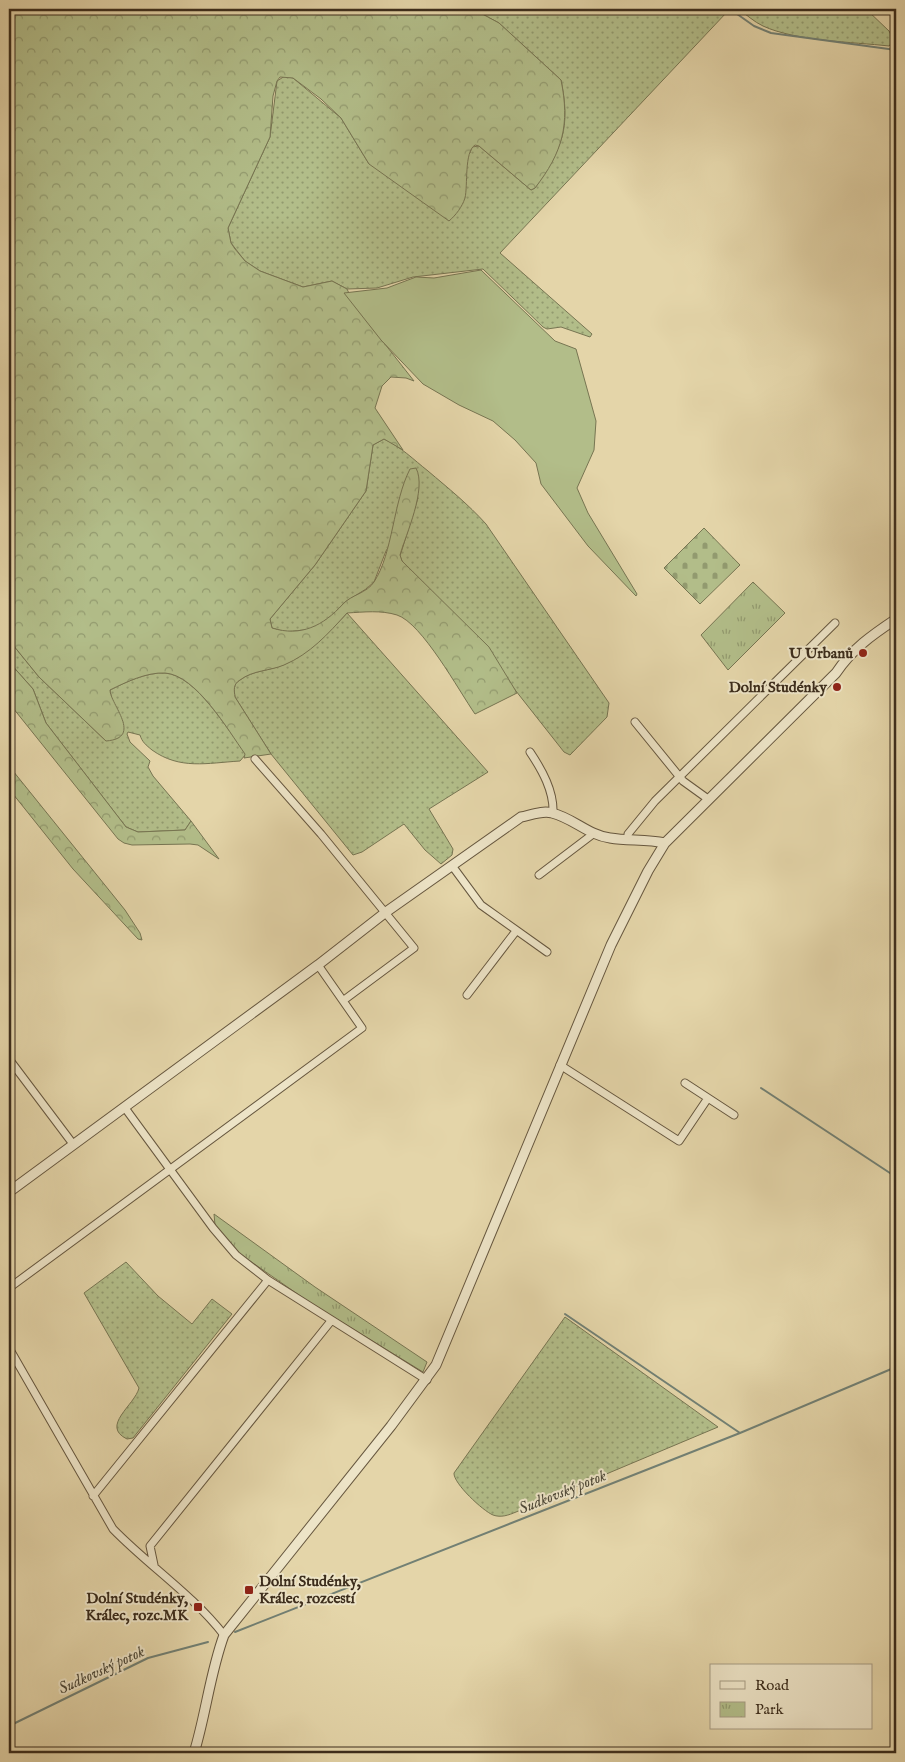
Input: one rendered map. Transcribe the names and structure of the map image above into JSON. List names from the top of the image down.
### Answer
{
  "water": ["Sudkovský potok"],
  "places": {
    "other": ["U Urbanů", "Dolní Studénky"],
    "transit": ["Dolní Studénky, Králec, rozcestí", "Dolní Studénky, Králec, rozc.MK"]
  },
  "legend": ["Road", "Park"]
}
